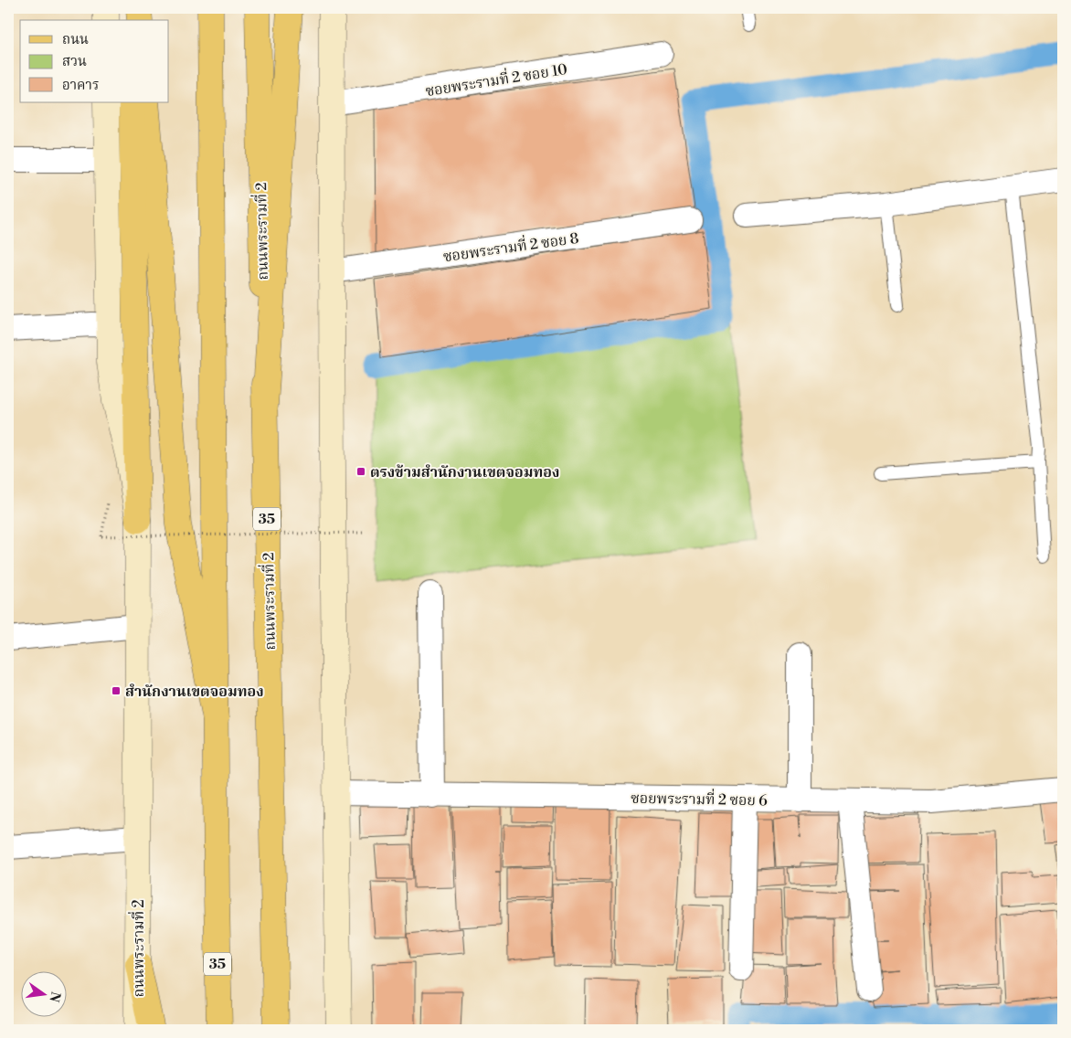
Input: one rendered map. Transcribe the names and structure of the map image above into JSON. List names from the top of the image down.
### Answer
{
  "streets": {
    "main road": ["ถนนพระรามที่ 2", "35"],
    "street": ["ซอยพระรามที่ 2 ซอย 10", "ซอยพระรามที่ 2 ซอย 8", "ซอยพระรามที่ 2 ซอย 6"]
  },
  "places": {
    "transit": ["ตรงข้ามสำนักงานเขตจอมทอง", "สำนักงานเขตจอมทอง"]
  },
  "legend": ["ถนน", "สวน", "อาคาร"],
  "north": "right"
}
